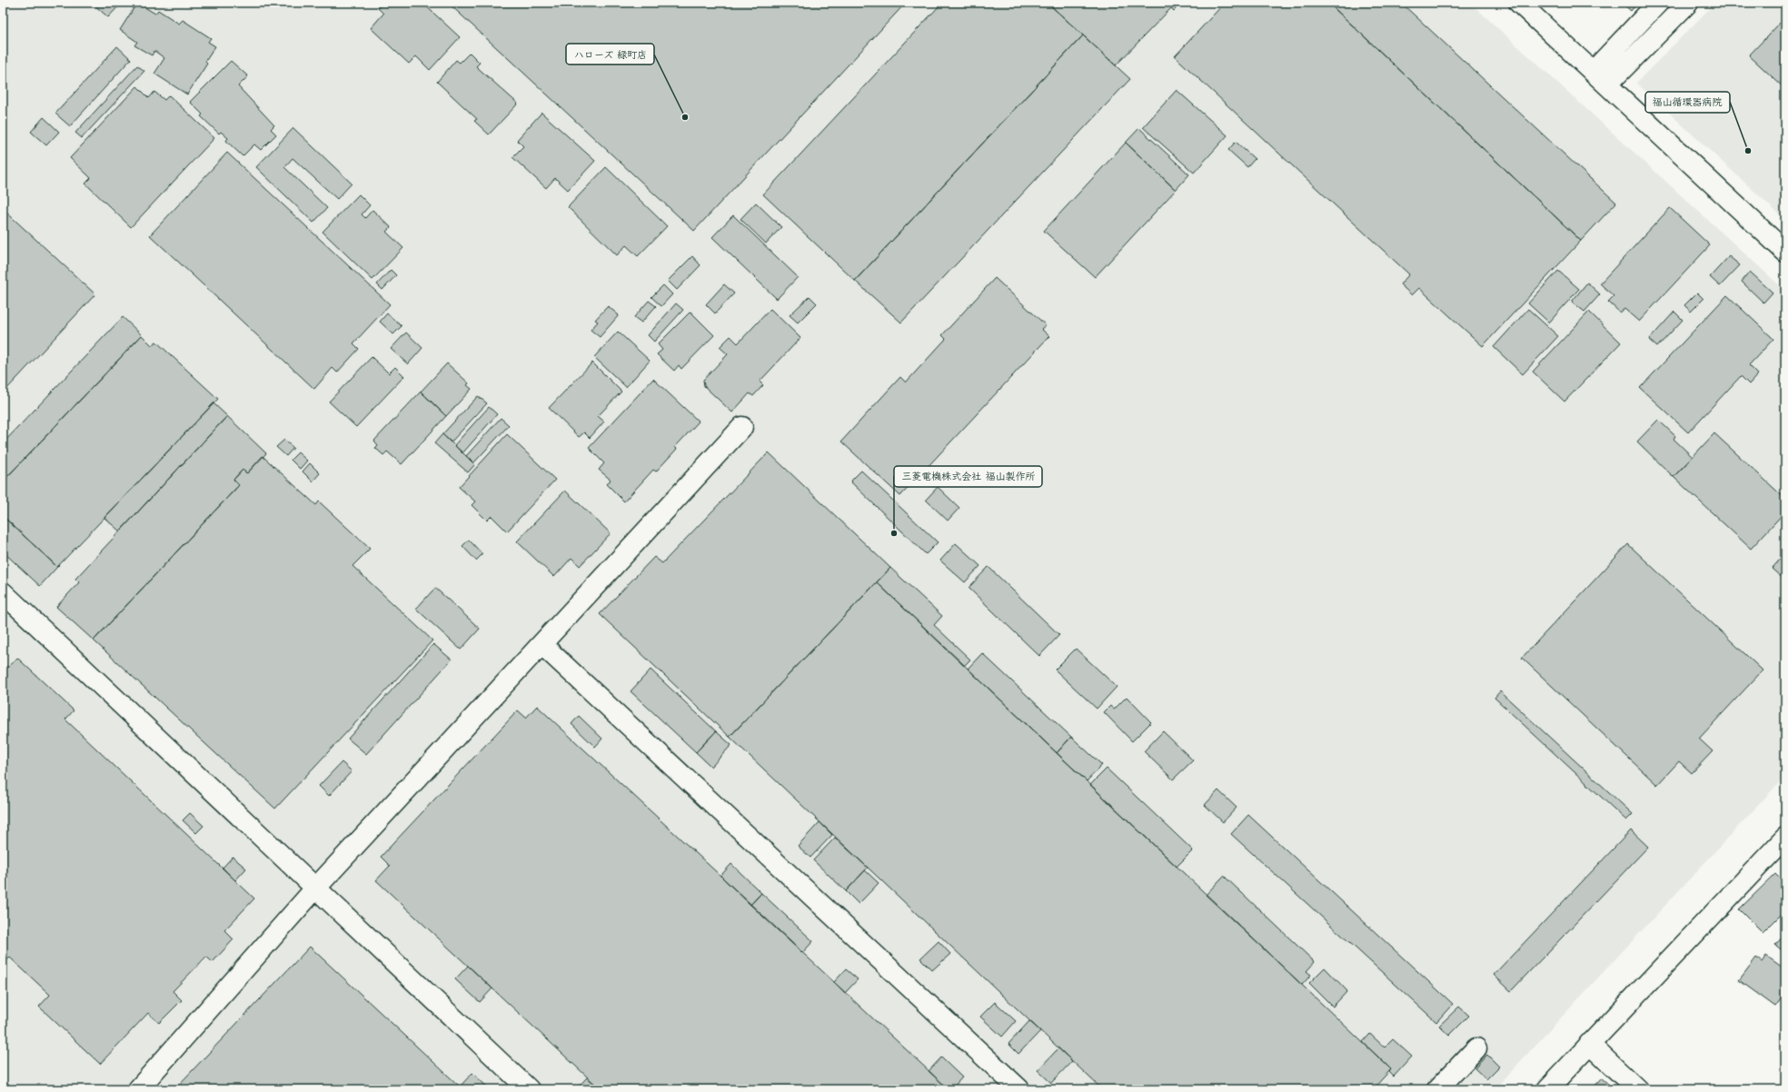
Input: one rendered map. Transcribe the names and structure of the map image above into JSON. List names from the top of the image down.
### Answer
{
  "places": ["ハローズ 緑町店", "福山循環器病院", "三菱電機株式会社 福山製作所"]
}
